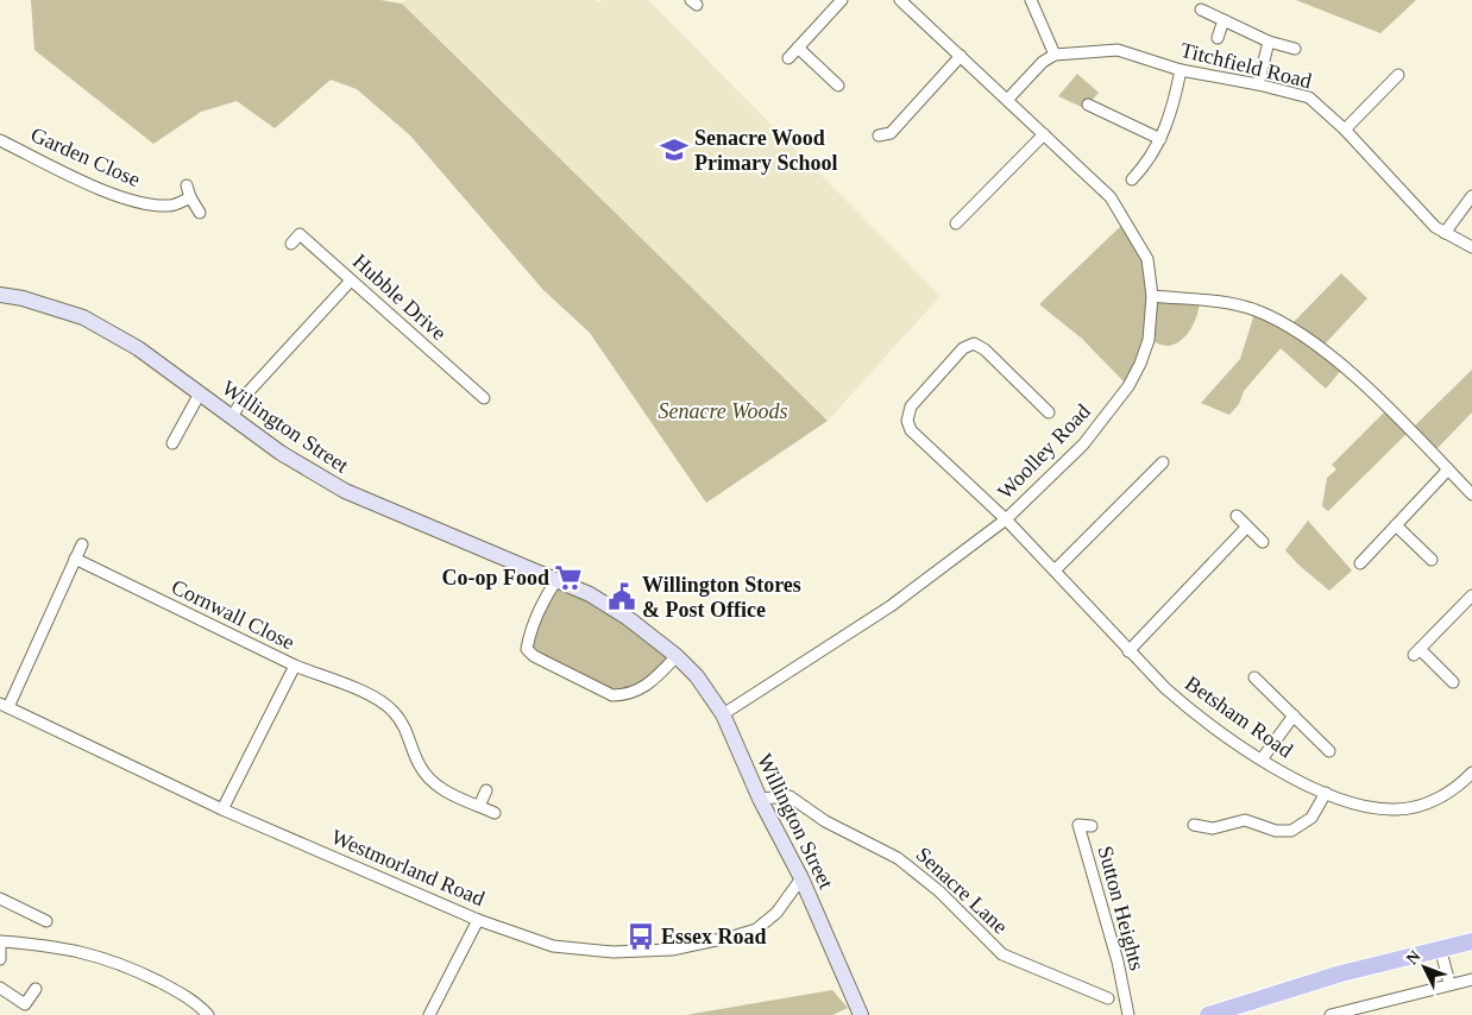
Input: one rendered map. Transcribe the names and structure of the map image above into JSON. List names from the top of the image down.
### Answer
{
  "streets": {
    "street": [
      "Titchfield Road",
      "Garden Close",
      "Hubble Drive",
      "Willington Street",
      "Woolley Road",
      "Cornwall Close",
      "Betsham Road",
      "Westmorland Road",
      "Senacre Lane",
      "Sutton Heights"
    ]
  },
  "crossings": [
    ["Willington Street", "Woolley Road"],
    ["Willington Street", "Westmorland Road"],
    ["Willington Street", "Senacre Lane"],
    ["Woolley Road", "Betsham Road"],
    ["Cornwall Close", "Westmorland Road"]
  ],
  "parks": ["Senacre Woods"],
  "places": {
    "school or university": ["Senacre Wood Primary School"],
    "supermarket": ["Co-op Food"],
    "public building": ["Willington Stores & Post Office"],
    "bus stop": ["Essex Road"]
  },
  "north": "top left"
}
